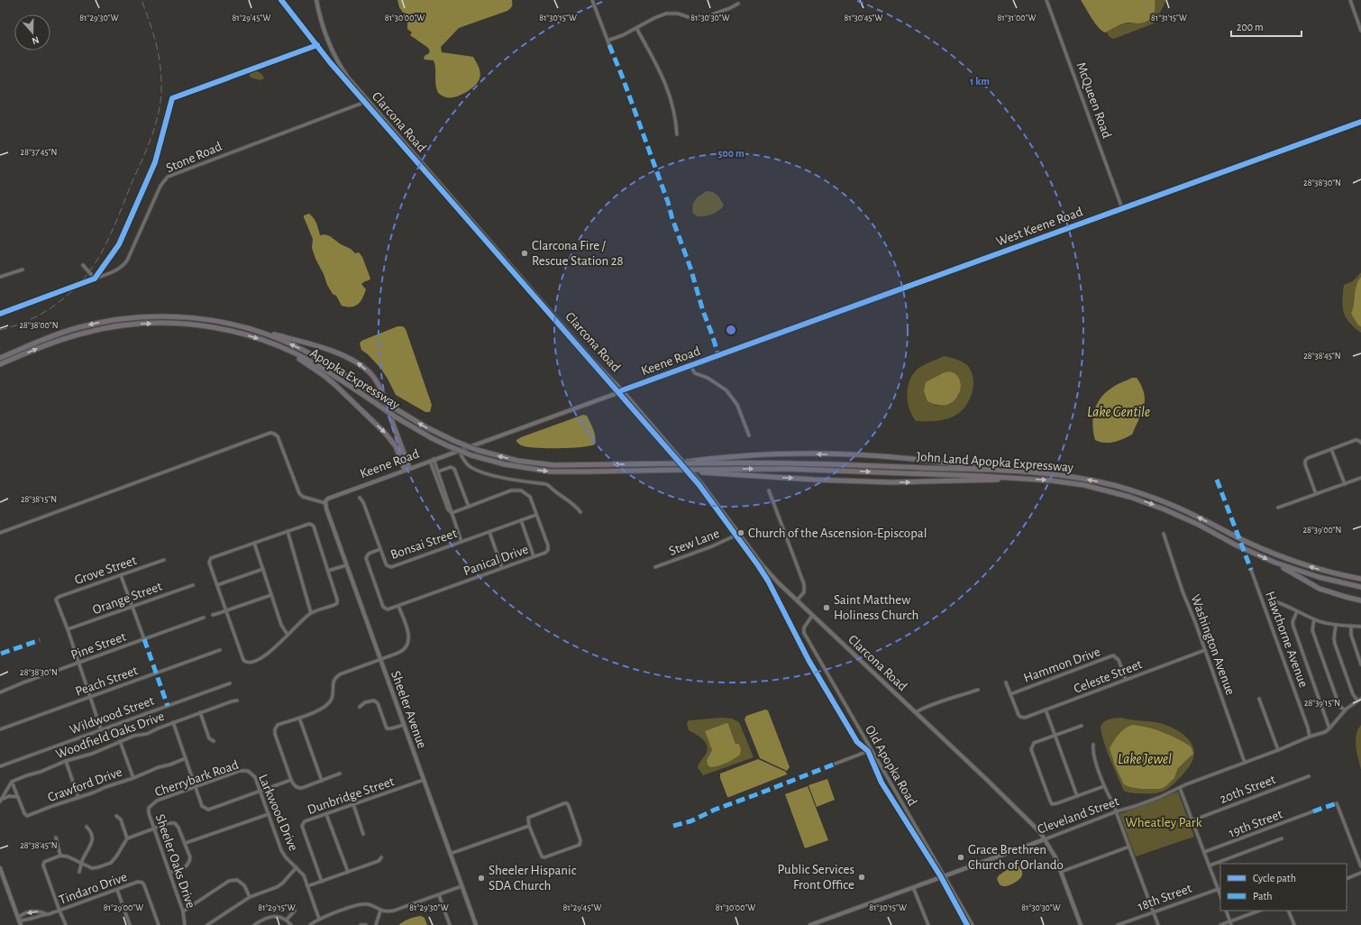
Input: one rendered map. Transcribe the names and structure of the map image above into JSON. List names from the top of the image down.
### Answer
{
  "streets": {
    "highway": ["Apopka Expressway", "John Land Apopka Expressway"],
    "street": [
      "McQueen Road",
      "Clarcona Road",
      "Stone Road",
      "West Keene Road",
      "Keene Road",
      "Stew Lane",
      "Bonsai Street",
      "Panical Drive",
      "Grove Street",
      "Orange Street",
      "Hawthorne Avenue",
      "Washington Avenue",
      "Pine Street",
      "Hammon Drive",
      "Celeste Street",
      "Peach Street",
      "Sheeler Avenue",
      "Wildwood Street",
      "Woodfield Oaks Drive",
      "Old Apopka Road",
      "Cherrybark Road",
      "Crawford Drive",
      "20th Street",
      "Dunbridge Street",
      "Larkwood Drive",
      "Cleveland Street",
      "19th Street",
      "Sheeler Oaks Drive",
      "Tindaro Drive",
      "18th Street"
    ]
  },
  "crossings": [
    ["McQueen Road", "West Keene Road"],
    ["Clarcona Road", "Stone Road"],
    ["Clarcona Road", "Keene Road"],
    ["Clarcona Road", "Stew Lane"],
    ["Clarcona Road", "Old Apopka Road"],
    ["Clarcona Road", "Cleveland Street"],
    ["West Keene Road", "Keene Road"],
    ["Keene Road", "Sheeler Avenue"],
    ["Apopka Expressway", "John Land Apopka Expressway"],
    ["Bonsai Street", "Panical Drive"],
    ["Grove Street", "Orange Street"],
    ["Hawthorne Avenue", "Cleveland Street"],
    ["Washington Avenue", "Celeste Street"],
    ["Washington Avenue", "Cleveland Street"],
    ["Hammon Drive", "Celeste Street"],
    ["Sheeler Avenue", "Dunbridge Street"],
    ["Woodfield Oaks Drive", "Crawford Drive"],
    ["Old Apopka Road", "Cleveland Street"],
    ["Cherrybark Road", "Larkwood Drive"],
    ["Cherrybark Road", "Sheeler Oaks Drive"]
  ],
  "water": ["Lake Gentile", "Lake Jewel"],
  "parks": ["Wheatley Park"],
  "places": [
    "Clarcona Fire / Rescue Station 28",
    "Church of the Ascension-Episcopal",
    "Saint Matthew Holiness Church",
    "Grace Brethren Church of Orlando",
    "Public Services Front Office",
    "Sheeler Hispanic SDA Church"
  ],
  "legend": ["Cycle path", "Path"],
  "scale_bar": "200 m",
  "north": "bottom",
  "coordinates": [
    "81°29'30\"W",
    "81°29'45\"W",
    "81°30'00\"W",
    "81°30'15\"W",
    "81°30'30\"W",
    "81°30'45\"W",
    "81°31'00\"W",
    "81°31'15\"W",
    "28°37'45\"N",
    "28°38'30\"N",
    "28°38'00\"N",
    "28°38'45\"N",
    "28°38'15\"N",
    "28°39'00\"N",
    "28°39'15\"N",
    "81°29'00\"W",
    "81°29'15\"W"
  ],
  "rings": ["1 km", "500 m"]
}
